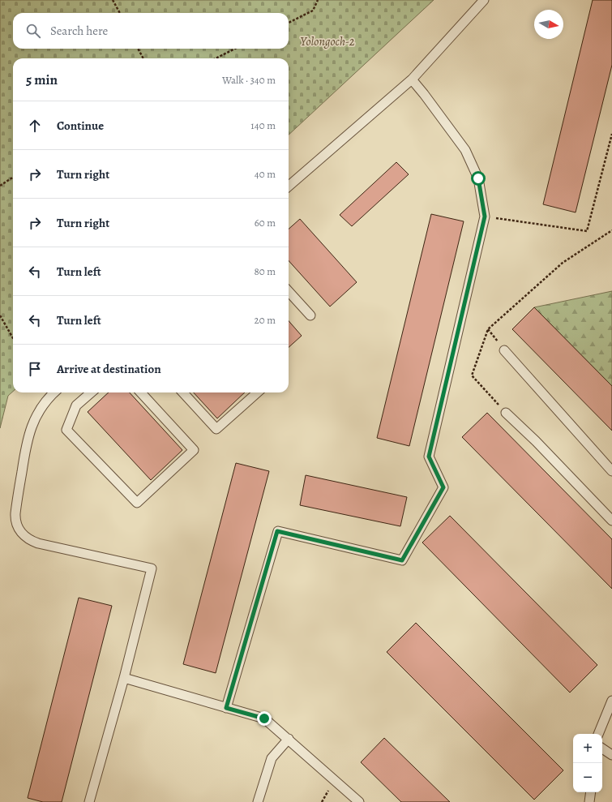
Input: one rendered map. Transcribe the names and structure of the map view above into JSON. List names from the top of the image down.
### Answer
{
  "parks": ["Yolongoch-2"],
  "north": "right",
  "page": {
    "search": "Search here",
    "heading": ["5 min", "Walk · 340 m"],
    "list": [
      ["Continue", "140 m"],
      ["Turn right", "40 m"],
      ["Turn right", "60 m"],
      ["Turn left", "80 m"],
      ["Turn left", "20 m"],
      "Arrive at destination"
    ],
    "map_buttons": ["+", "−"]
  }
}
